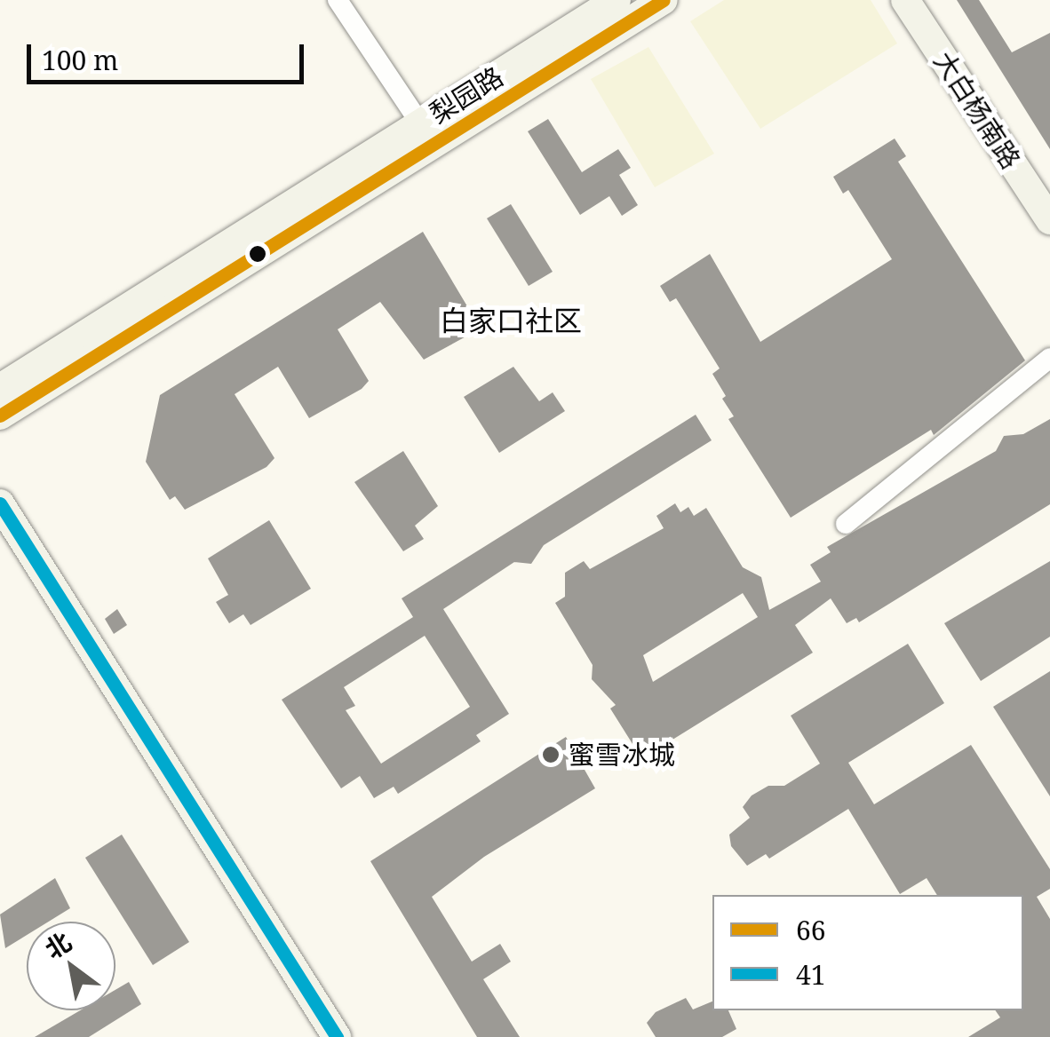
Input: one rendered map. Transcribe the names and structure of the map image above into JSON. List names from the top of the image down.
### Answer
{
  "streets": {
    "main road": ["梨园路", "大白杨南路"]
  },
  "districts": ["白家口社区"],
  "places": ["蜜雪冰城"],
  "lines": ["transit line 66", "transit line 41"],
  "legend": ["66", "41"],
  "scale_bar": "100 m",
  "north": "top left"
}
